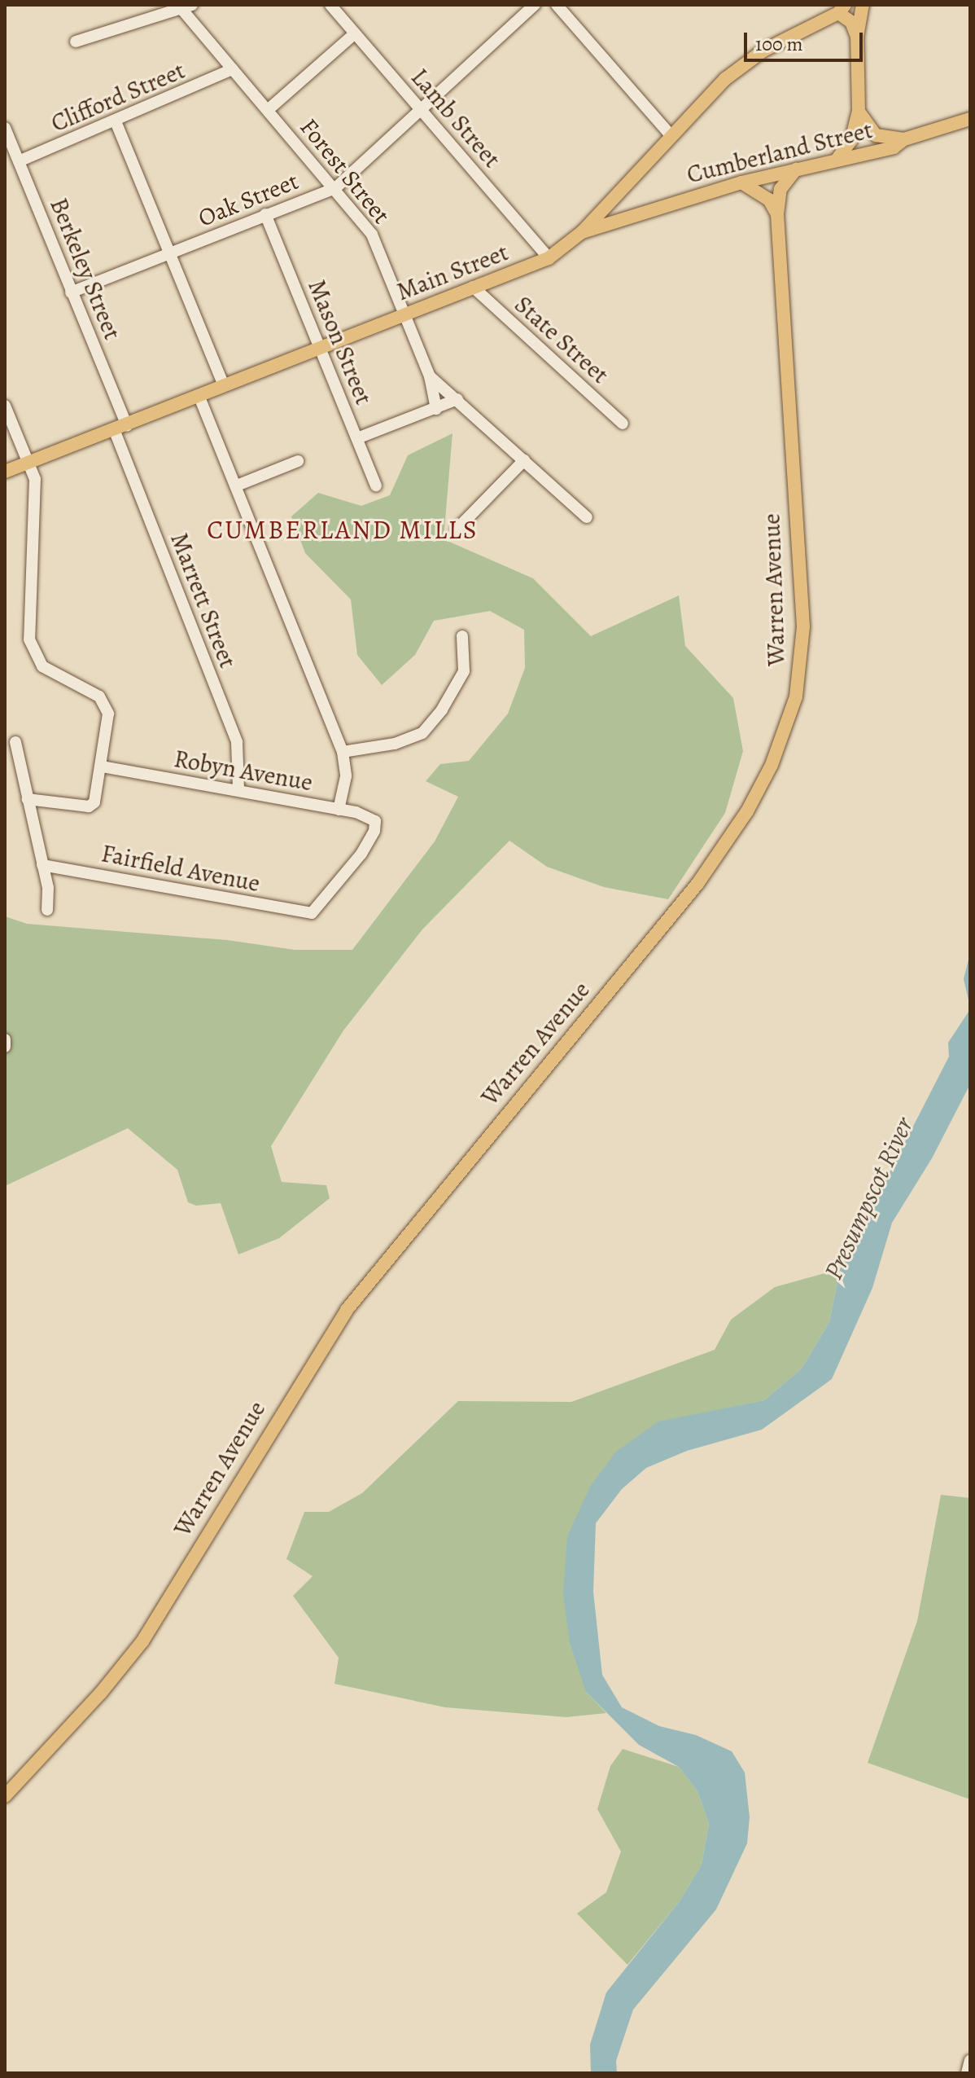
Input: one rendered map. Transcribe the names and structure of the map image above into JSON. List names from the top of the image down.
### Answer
{
  "streets": {
    "main road": ["Cumberland Street", "Main Street", "Warren Avenue"],
    "street": [
      "Clifford Street",
      "Lamb Street",
      "Forest Street",
      "Oak Street",
      "Berkeley Street",
      "State Street",
      "Mason Street",
      "Marrett Street",
      "Robyn Avenue",
      "Fairfield Avenue"
    ]
  },
  "crossings": [
    ["Clifford Street", "Forest Street"],
    ["Clifford Street", "Berkeley Street"],
    ["Lamb Street", "Oak Street"],
    ["Lamb Street", "Main Street"],
    ["Cumberland Street", "Main Street"],
    ["Cumberland Street", "Warren Avenue"],
    ["Forest Street", "Oak Street"],
    ["Forest Street", "Main Street"],
    ["Oak Street", "Berkeley Street"],
    ["Oak Street", "Mason Street"],
    ["Berkeley Street", "Main Street"],
    ["Berkeley Street", "Marrett Street"],
    ["Main Street", "State Street"],
    ["Main Street", "Mason Street"],
    ["Main Street", "Marrett Street"],
    ["Marrett Street", "Robyn Avenue"],
    ["Robyn Avenue", "Fairfield Avenue"]
  ],
  "districts": ["CUMBERLAND MILLS"],
  "water": ["Presumpscot River"],
  "scale_bar": "100 m"
}
